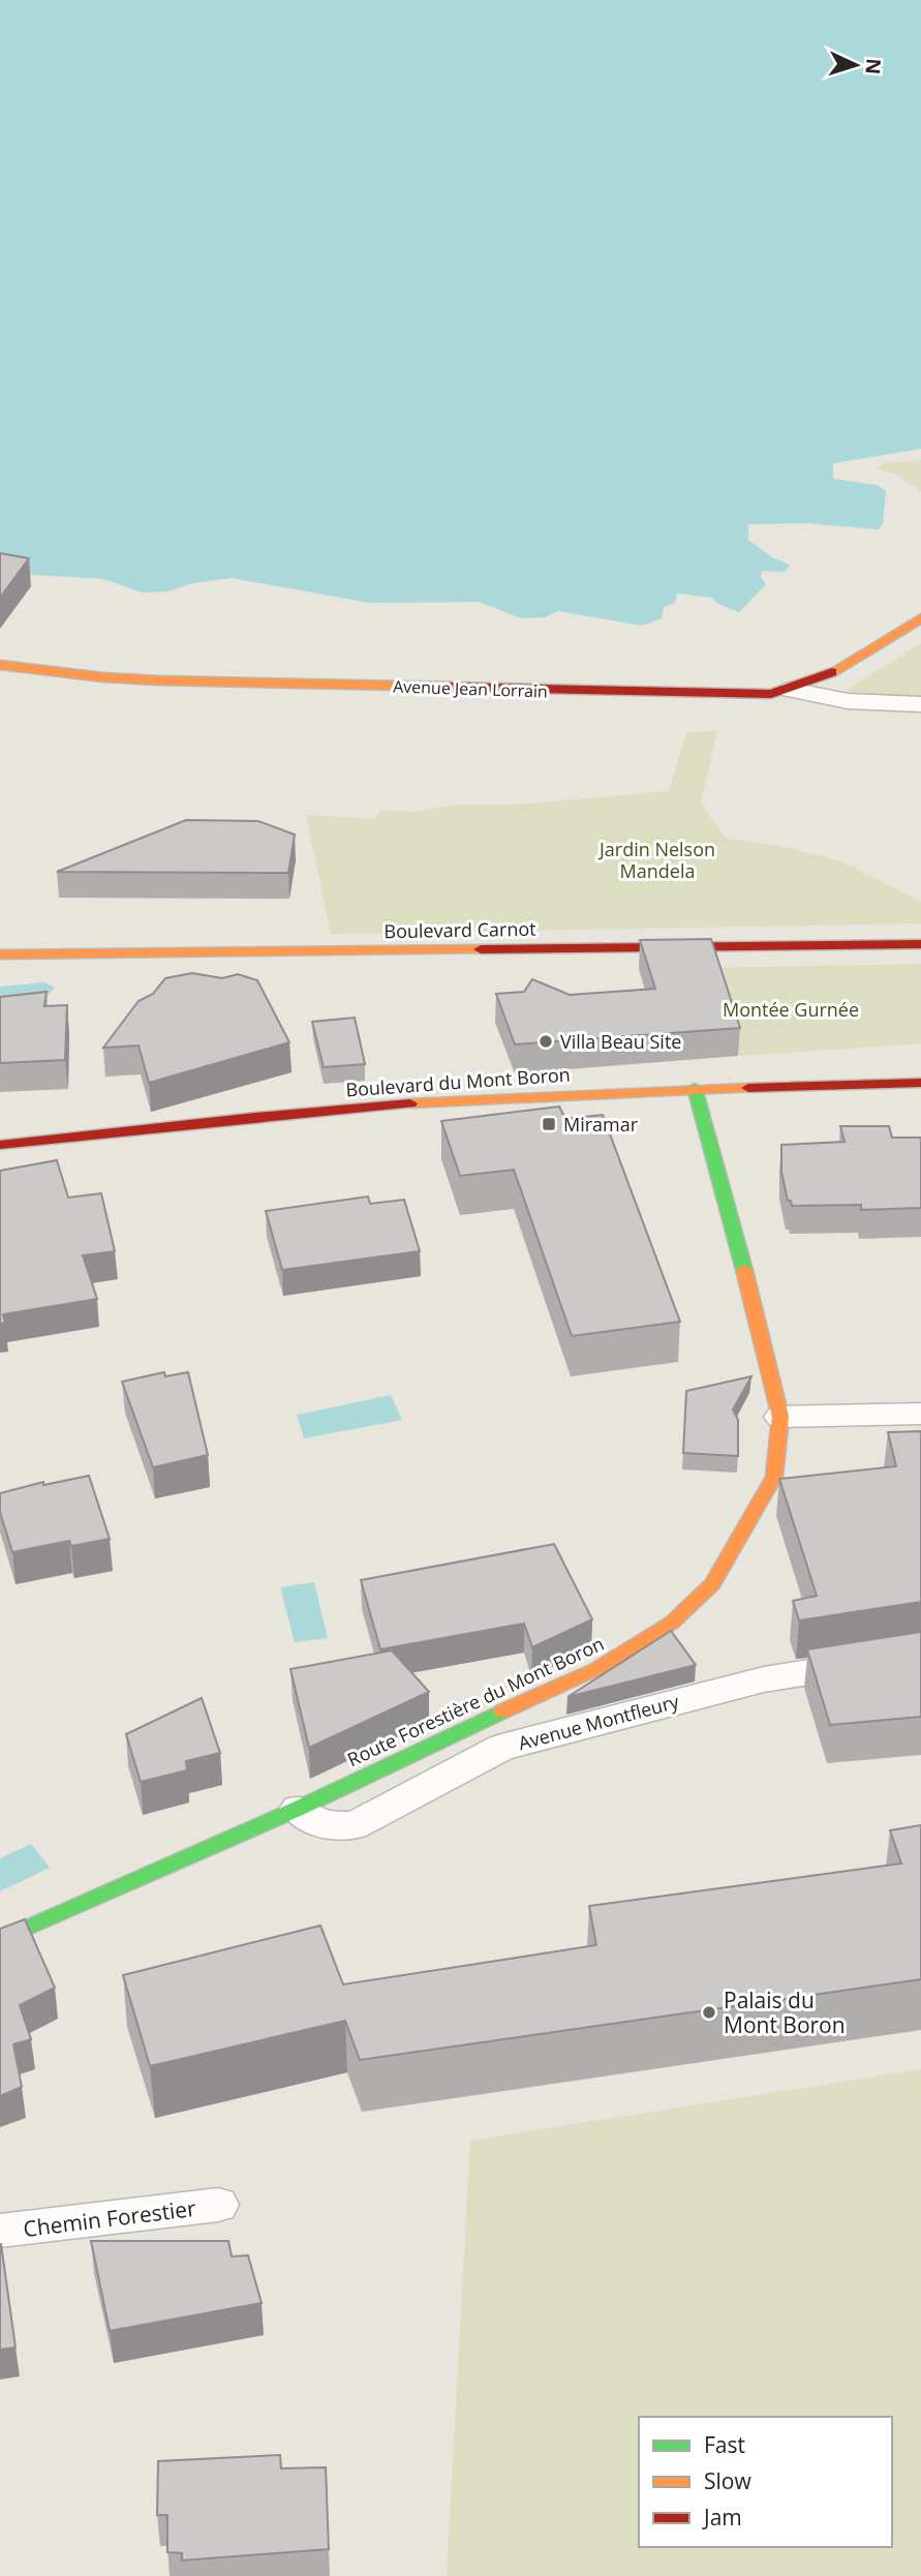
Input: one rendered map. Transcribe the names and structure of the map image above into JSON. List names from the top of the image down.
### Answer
{
  "streets": {
    "street": [
      "Avenue Jean Lorrain",
      "Boulevard Carnot",
      "Boulevard du Mont Boron",
      "Route Forestière du Mont Boron"
    ],
    "lane": ["Avenue Montfleury", "Chemin Forestier"]
  },
  "crossings": [
    ["Boulevard du Mont Boron", "Route Forestière du Mont Boron"],
    ["Route Forestière du Mont Boron", "Avenue Montfleury"]
  ],
  "parks": ["Jardin Nelson Mandela", "Montée Gurnée"],
  "places": {
    "other": ["Villa Beau Site", "Palais du Mont Boron"],
    "transit": ["Miramar"]
  },
  "legend": ["Fast", "Slow", "Jam"],
  "north": "right"
}
